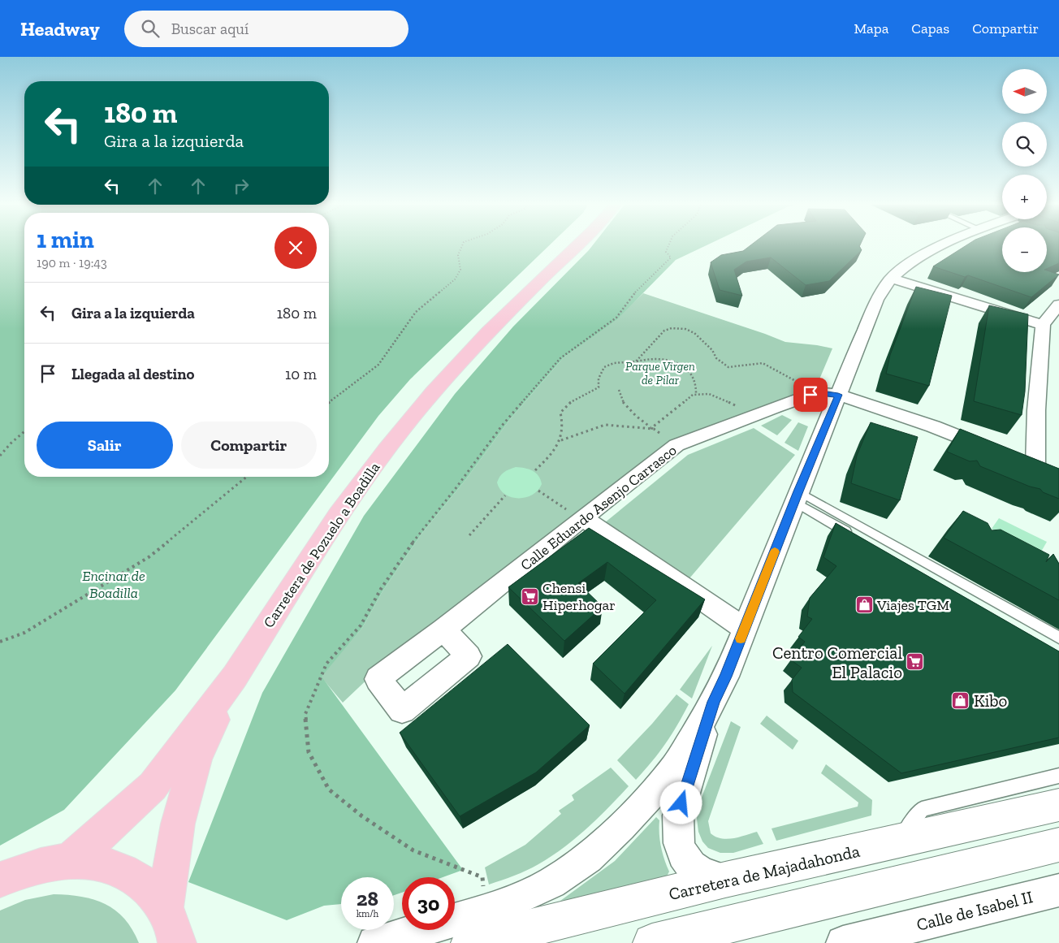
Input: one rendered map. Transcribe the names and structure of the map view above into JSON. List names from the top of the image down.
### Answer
{
  "streets": {
    "main road": ["Carretera de Pozuelo a Boadilla"],
    "street": ["Calle Eduardo Asenjo Carrasco", "Carretera de Majadahonda", "Calle de Isabel II"]
  },
  "parks": ["Parque Virgen de Pilar", "Encinar de Boadilla"],
  "places": {
    "supermarket": ["Chensi Hiperhogar", "Centro Comercial El Palacio"],
    "shop": ["Viajes TGM", "Kibo"]
  },
  "north": "left",
  "page": {
    "header": "Headway",
    "search": "Buscar aquí",
    "nav": ["Mapa", "Capas", "Compartir"],
    "map_buttons": ["+", "−"],
    "turn": ["180 m", "Gira a la izquierda"],
    "heading": ["1 min", "190 m · 19:43"],
    "list": [
      {
        "name": "Gira a la izquierda",
        "value": "180 m"
      },
      {
        "name": "Llegada al destino",
        "value": "10 m"
      }
    ],
    "buttons": ["Salir", "Compartir"],
    "speed": "28 km/h",
    "limit": "30"
  }
}
